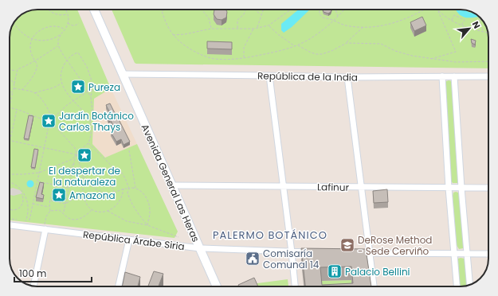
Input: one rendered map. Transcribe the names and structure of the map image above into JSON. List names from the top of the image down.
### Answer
{
  "streets": {
    "main road": ["Avenida General Las Heras"],
    "street": ["República de la India", "Lafinur", "República Árabe Siria"]
  },
  "crossings": [
    ["República de la India", "Avenida General Las Heras"],
    ["Avenida General Las Heras", "Lafinur"],
    ["Avenida General Las Heras", "República Árabe Siria"]
  ],
  "districts": ["PALERMO BOTÁNICO"],
  "places": {
    "place": [
      "Pureza",
      "Jardín Botánico Carlos Thays",
      "El despertar de la naturaleza",
      "Amazona"
    ],
    "school or university": ["DeRose Method - Sede Cerviño"],
    "public building": ["Comisaría Comunal 14"],
    "building": ["Palacio Bellini"]
  },
  "scale_bar": "100 m",
  "north": "top right"
}
